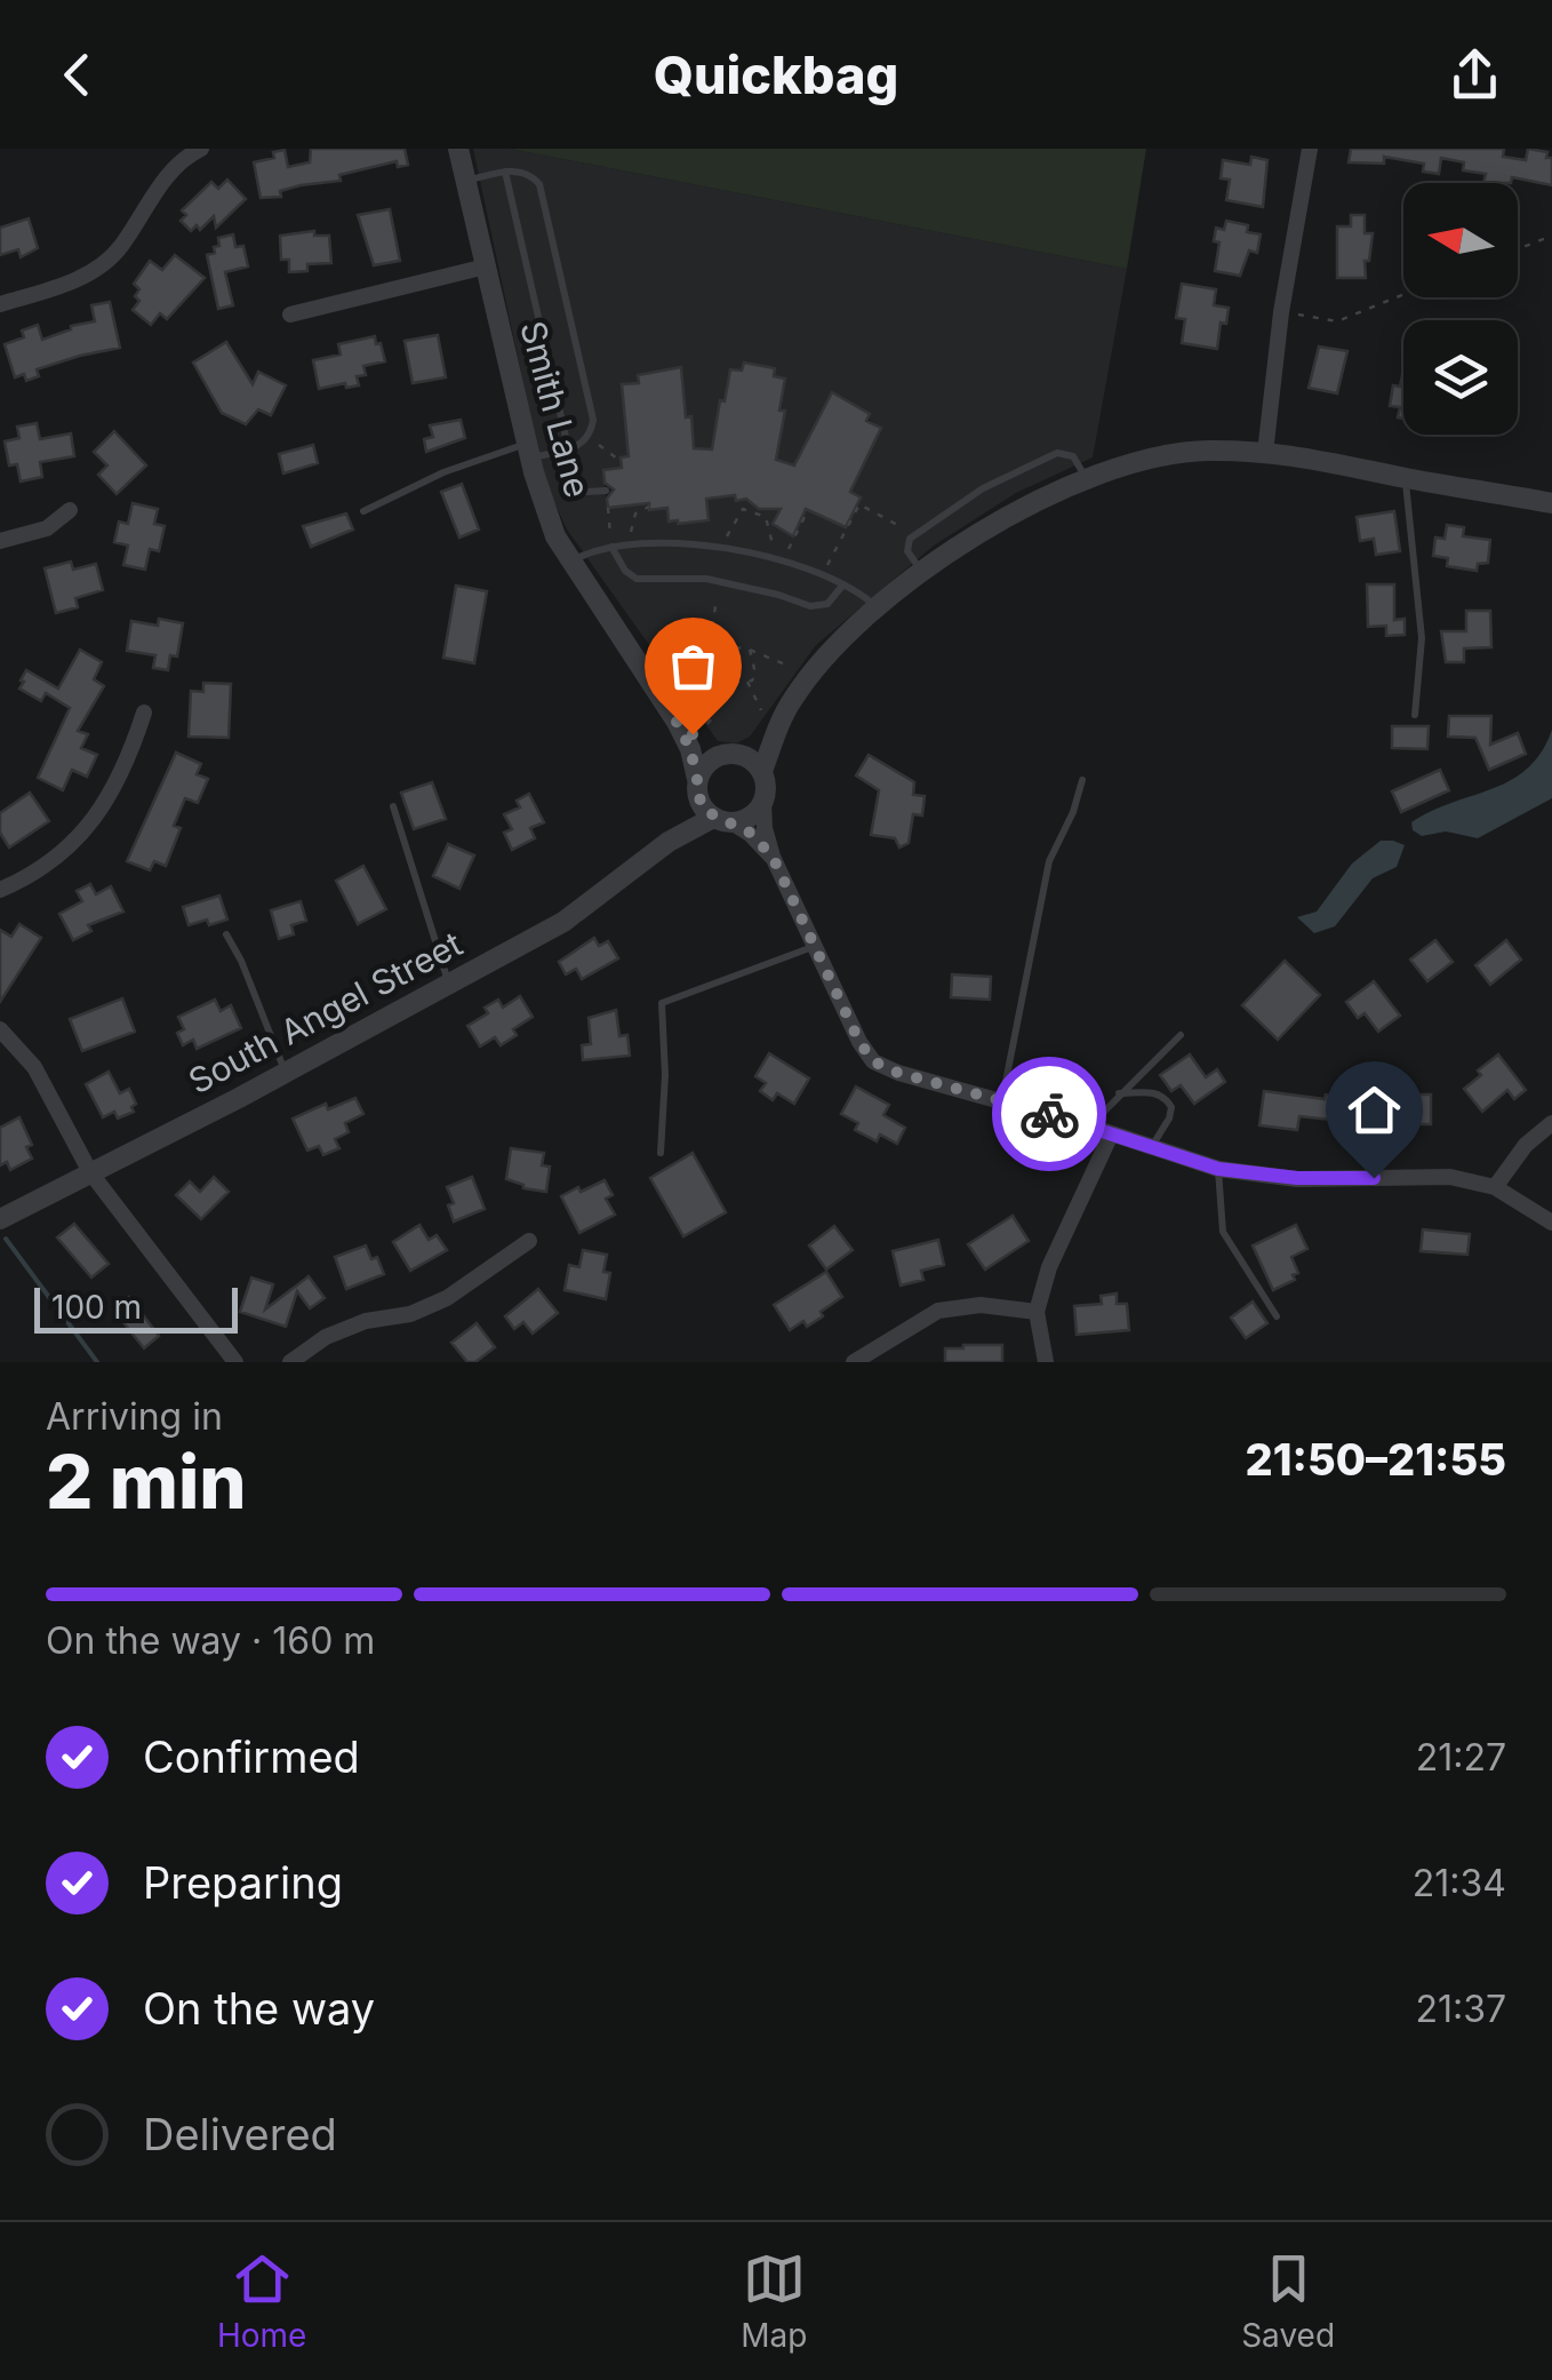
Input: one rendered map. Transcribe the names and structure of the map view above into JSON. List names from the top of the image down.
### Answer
{
  "streets": {
    "street": ["Smith Lane", "South Angel Street"]
  },
  "crossings": [
    ["Smith Lane", "South Angel Street"]
  ],
  "scale_bar": "100 m",
  "north": "left",
  "page": {
    "header": "Quickbag",
    "scale": "100 m",
    "heading": ["2 min", "Arriving in", "21:50–21:55"],
    "bar": "On the way · 160 m",
    "list": [
      ["Confirmed", "21:27"],
      ["Preparing", "21:34"],
      ["On the way", "21:37"],
      "Delivered"
    ],
    "tabs": ["Home", "Map", "Saved"]
  }
}
